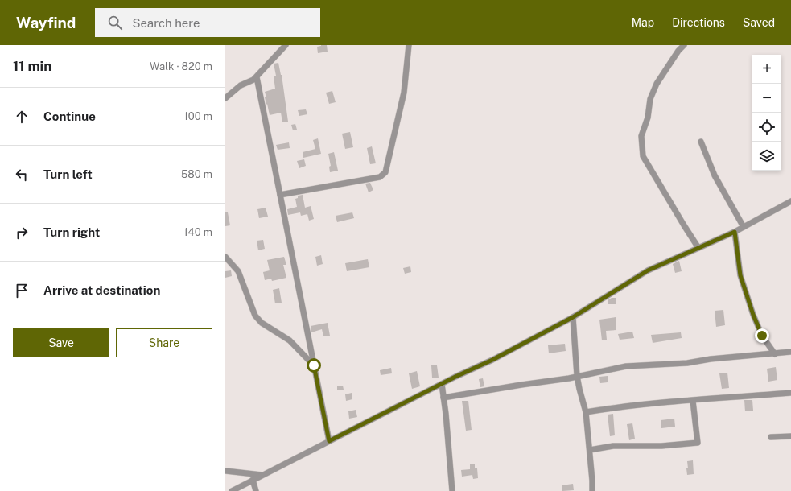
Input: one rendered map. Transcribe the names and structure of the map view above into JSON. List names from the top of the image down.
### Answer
{
  "page": {
    "header": "Wayfind",
    "search": "Search here",
    "nav": ["Map", "Directions", "Saved"],
    "heading": ["11 min", "Walk · 820 m"],
    "map_buttons": ["+", "−"],
    "list": [
      ["Continue", "100 m"],
      ["Turn left", "580 m"],
      ["Turn right", "140 m"],
      "Arrive at destination"
    ],
    "buttons": ["Save", "Share"]
  }
}
